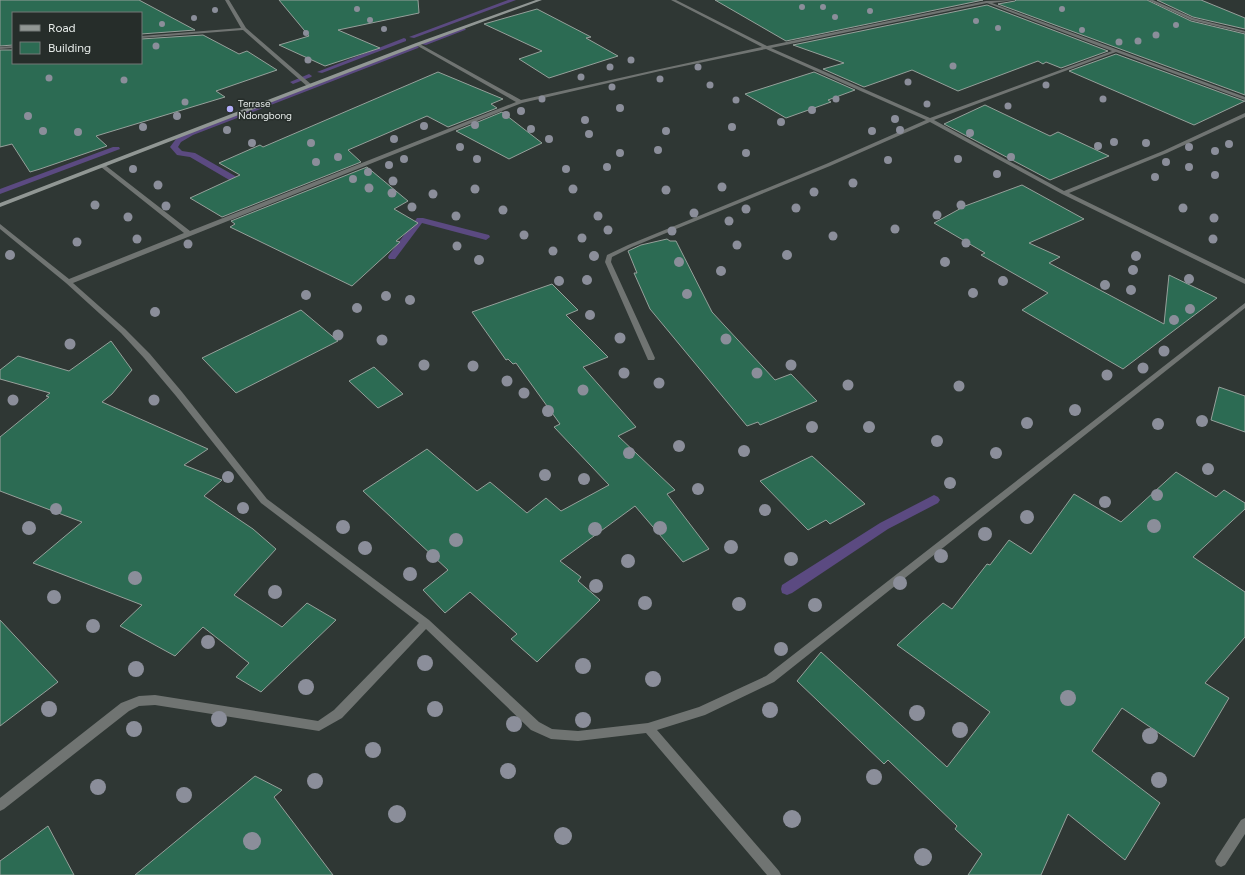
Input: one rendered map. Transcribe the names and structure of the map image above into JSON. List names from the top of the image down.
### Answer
{
  "places": ["Terrase Ndongbong"],
  "legend": ["Road", "Building"]
}
